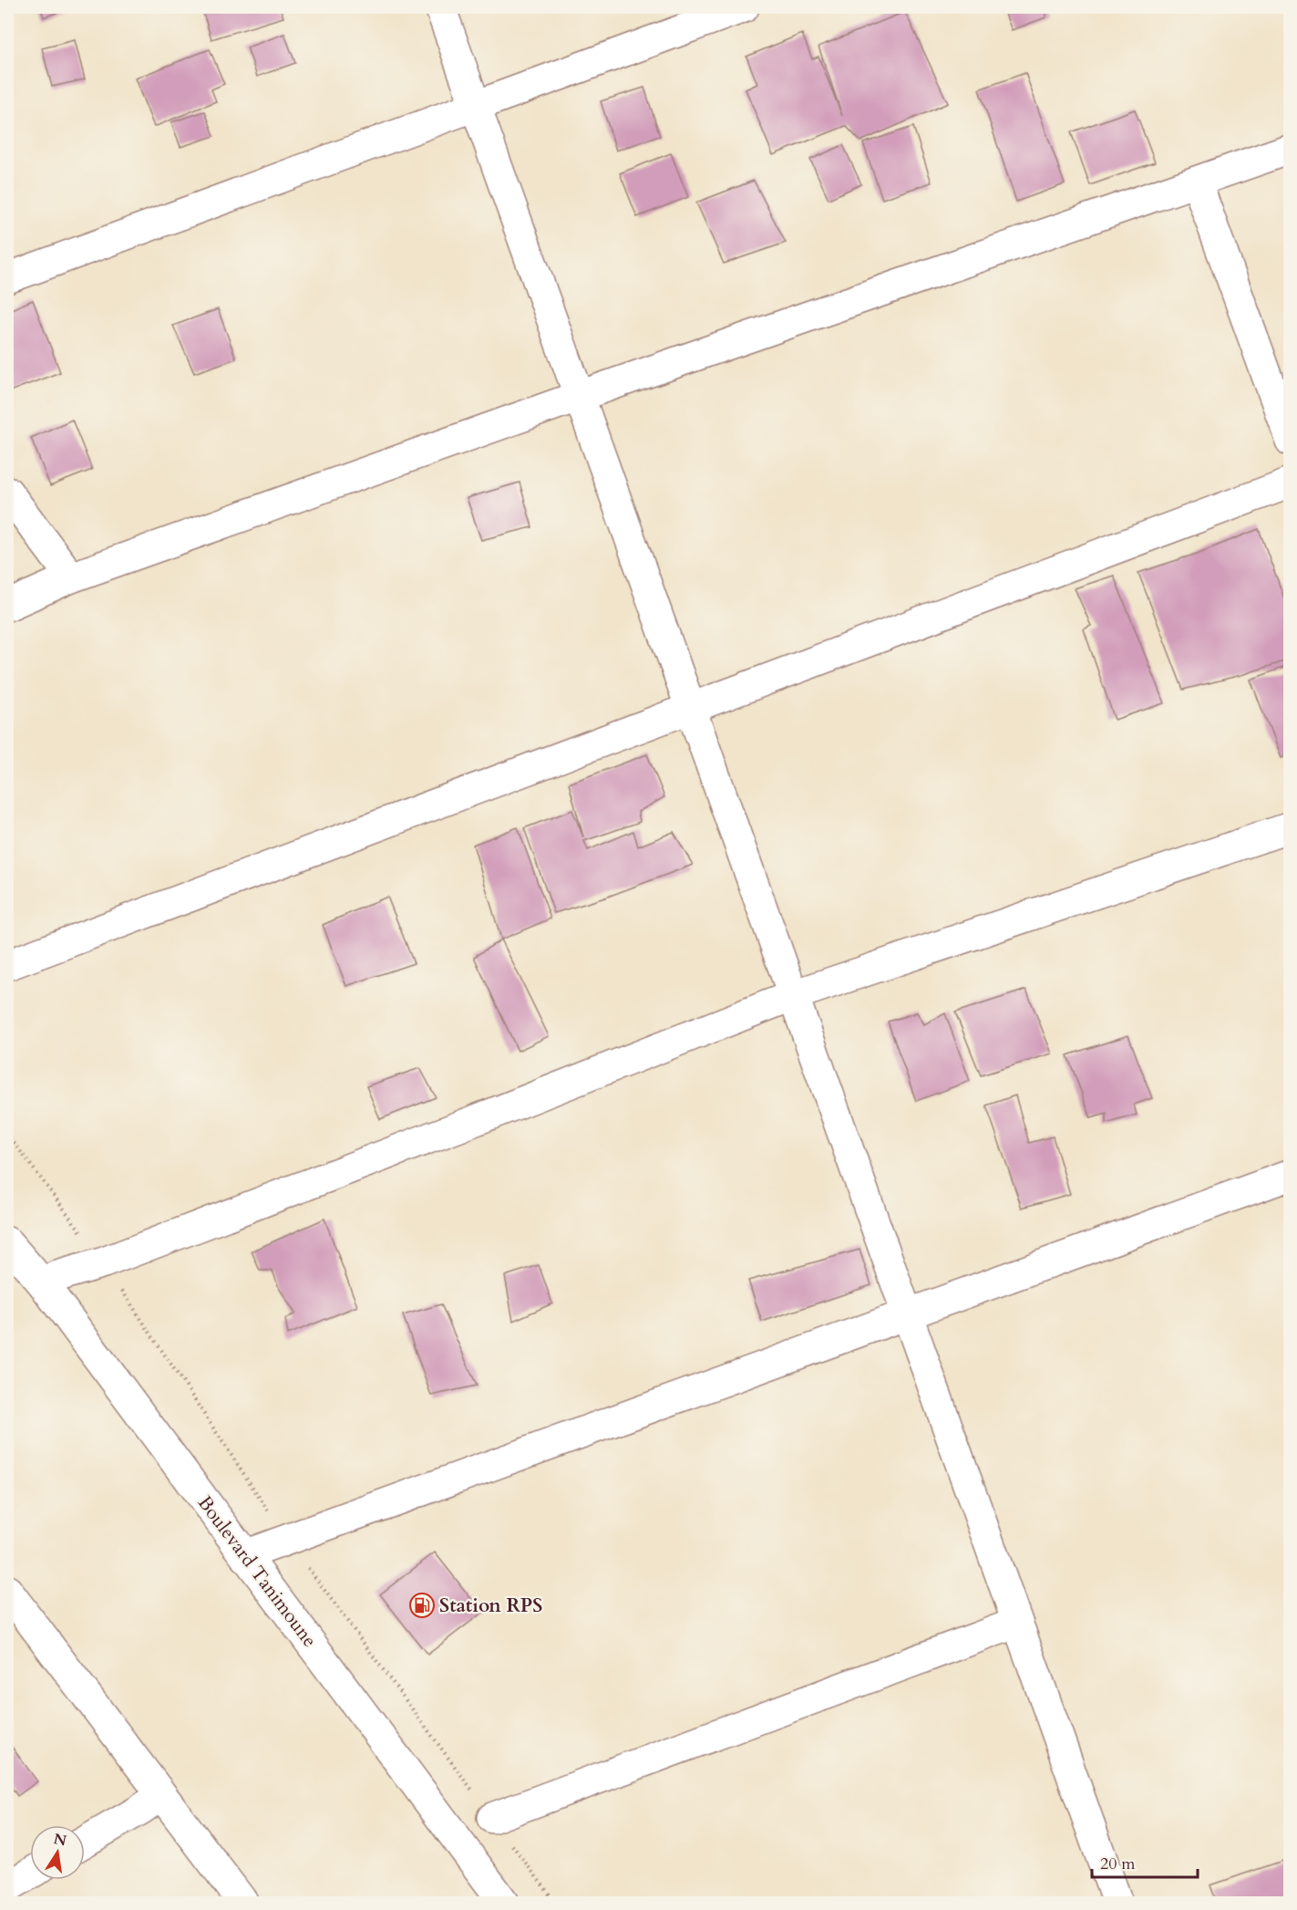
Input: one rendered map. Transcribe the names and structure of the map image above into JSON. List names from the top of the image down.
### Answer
{
  "streets": {
    "street": ["Boulevard Tanimoune"]
  },
  "places": {
    "fuel station": ["Station RPS"]
  },
  "scale_bar": "20 m",
  "north": "top"
}
